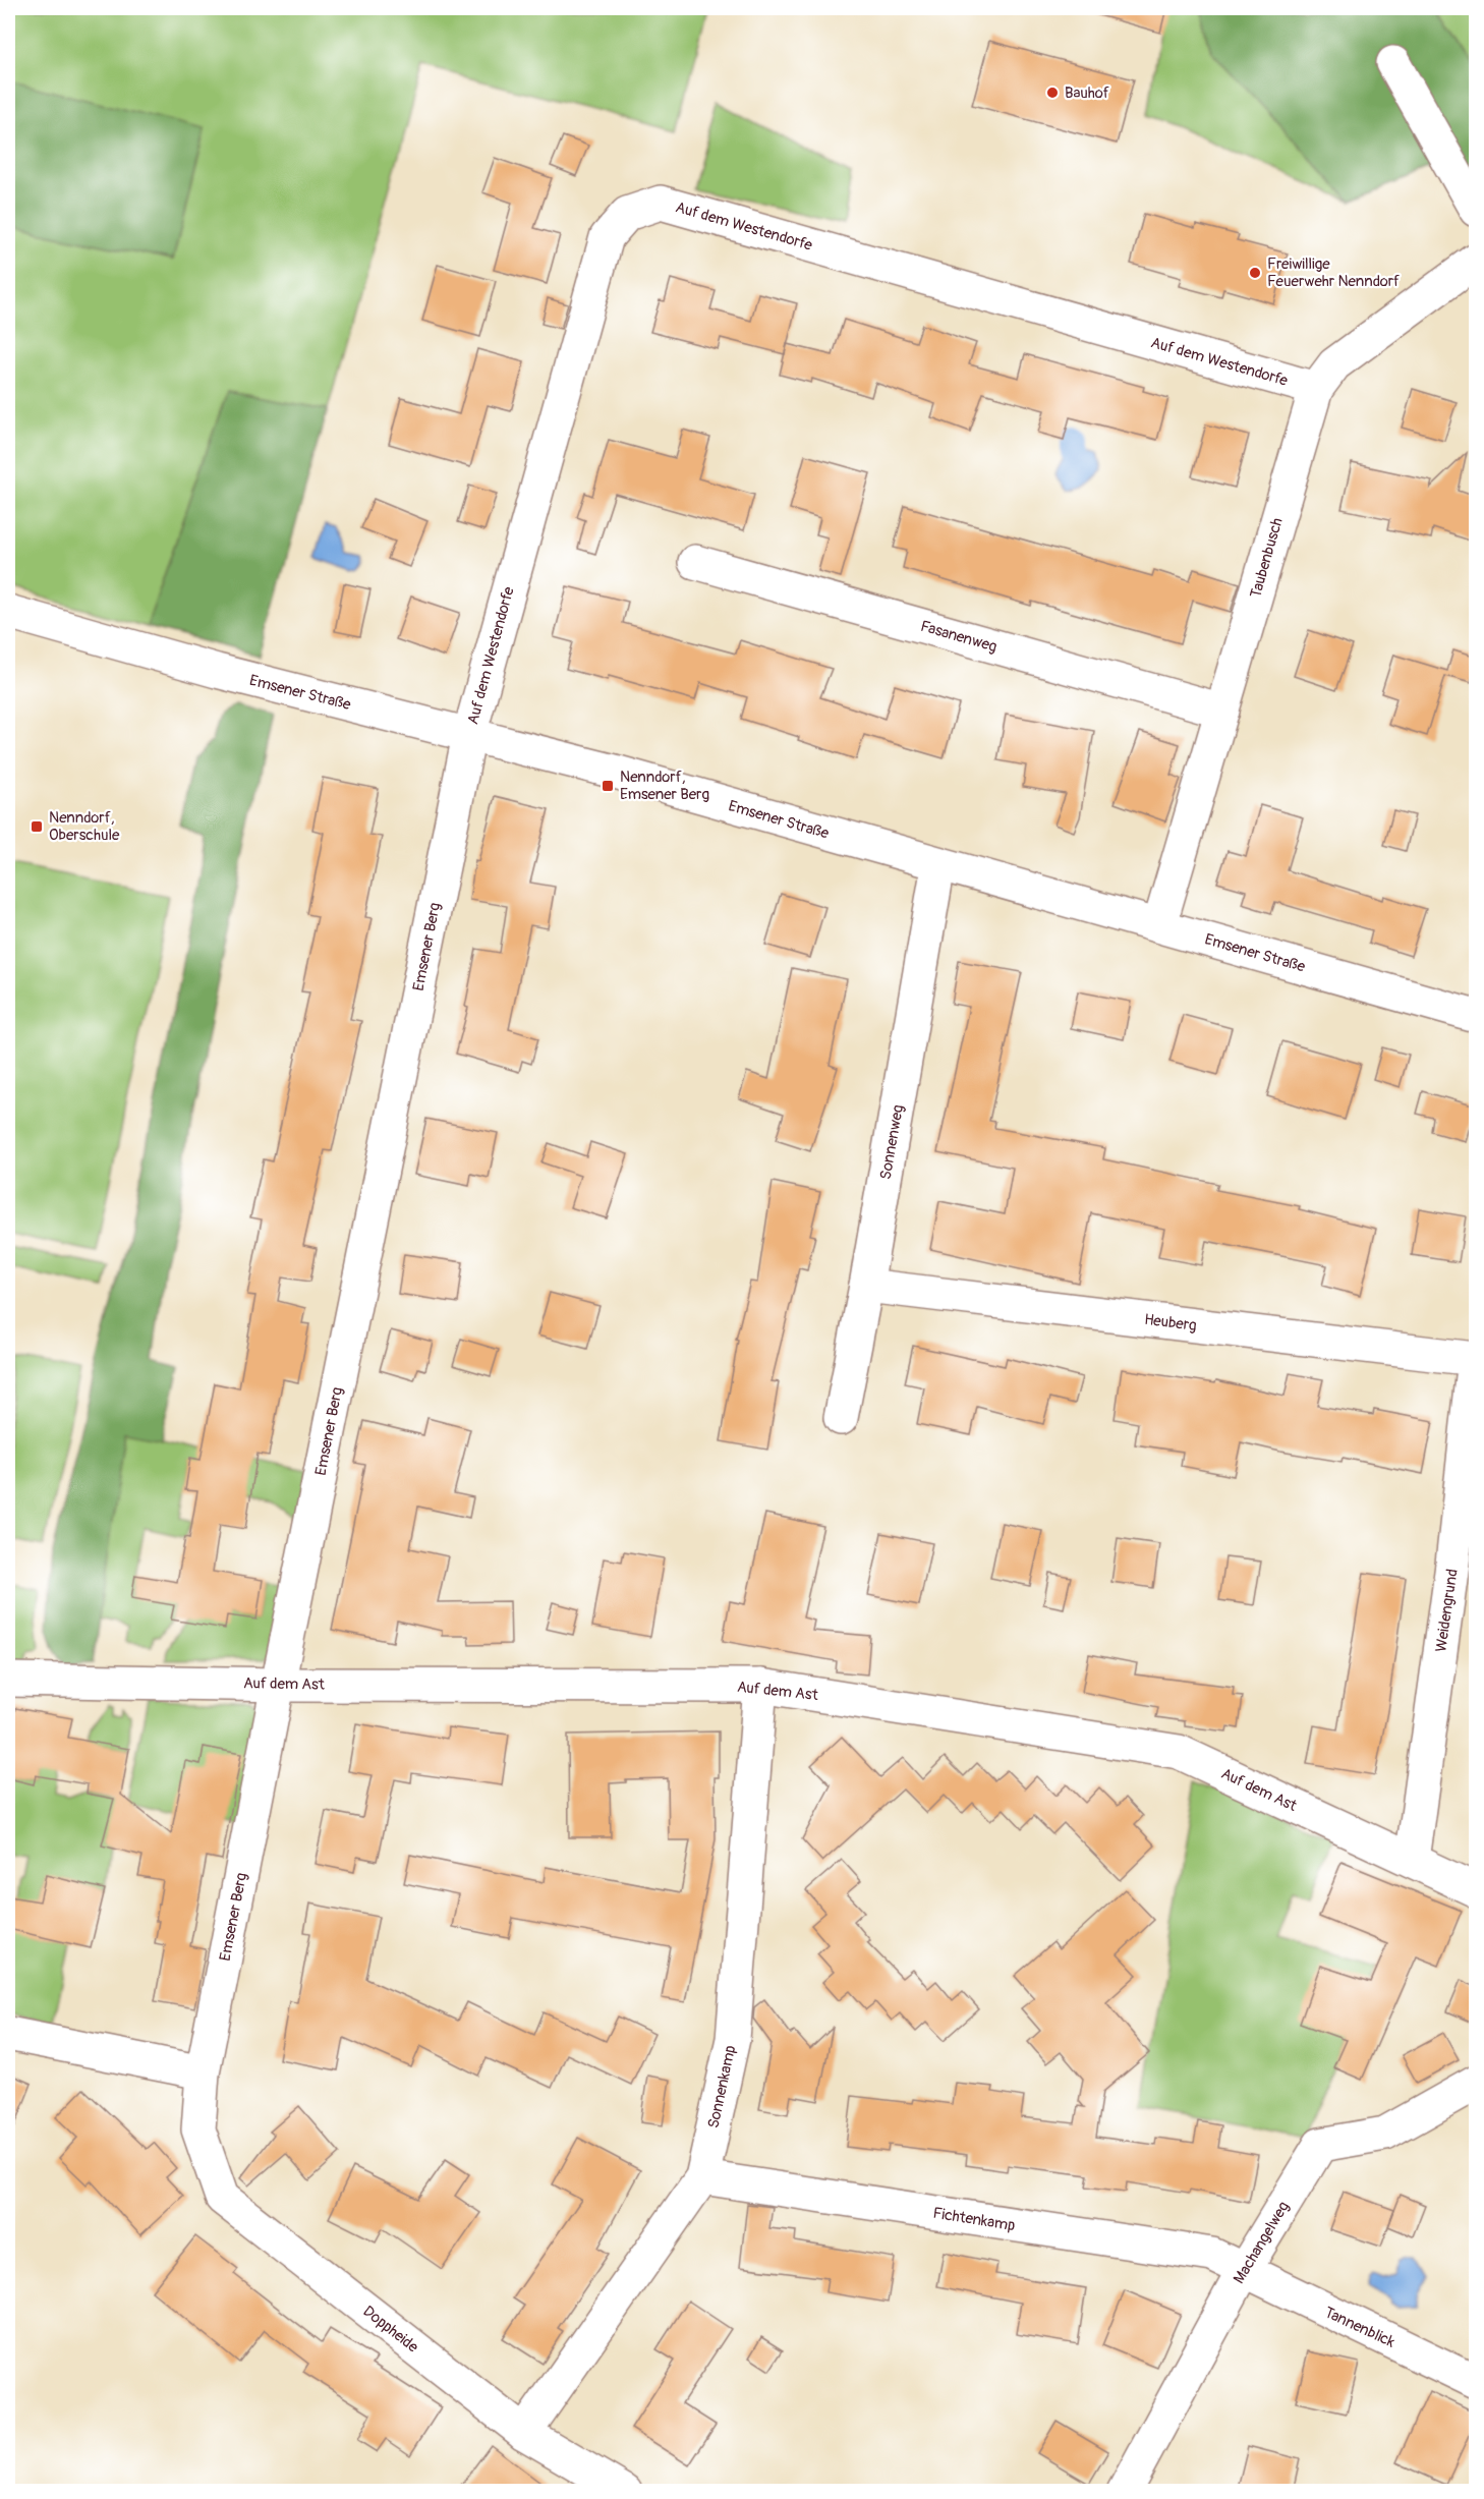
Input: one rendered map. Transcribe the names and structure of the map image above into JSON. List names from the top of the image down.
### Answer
{
  "streets": {
    "street": [
      "Auf dem Westendorfe",
      "Taubenbusch",
      "Fasanenweg",
      "Emsener Straße",
      "Emsener Berg",
      "Sonnenweg",
      "Heuberg",
      "Weidengrund",
      "Auf dem Ast",
      "Sonnenkamp",
      "Fichtenkamp",
      "Machangelweg",
      "Tannenblick",
      "Doppheide"
    ]
  },
  "crossings": [
    ["Auf dem Westendorfe", "Taubenbusch"],
    ["Auf dem Westendorfe", "Emsener Straße"],
    ["Auf dem Westendorfe", "Emsener Berg"],
    ["Taubenbusch", "Fasanenweg"],
    ["Taubenbusch", "Emsener Straße"],
    ["Emsener Straße", "Emsener Berg"],
    ["Emsener Straße", "Sonnenweg"],
    ["Emsener Berg", "Auf dem Ast"],
    ["Emsener Berg", "Doppheide"],
    ["Sonnenweg", "Heuberg"],
    ["Heuberg", "Weidengrund"],
    ["Weidengrund", "Auf dem Ast"],
    ["Auf dem Ast", "Sonnenkamp"],
    ["Sonnenkamp", "Fichtenkamp"],
    ["Sonnenkamp", "Doppheide"],
    ["Fichtenkamp", "Machangelweg"],
    ["Fichtenkamp", "Tannenblick"],
    ["Machangelweg", "Tannenblick"]
  ],
  "places": {
    "other": ["Bauhof", "Freiwillige Feuerwehr Nenndorf"],
    "transit": ["Nenndorf, Emsener Berg", "Nenndorf, Oberschule"]
  }
}
